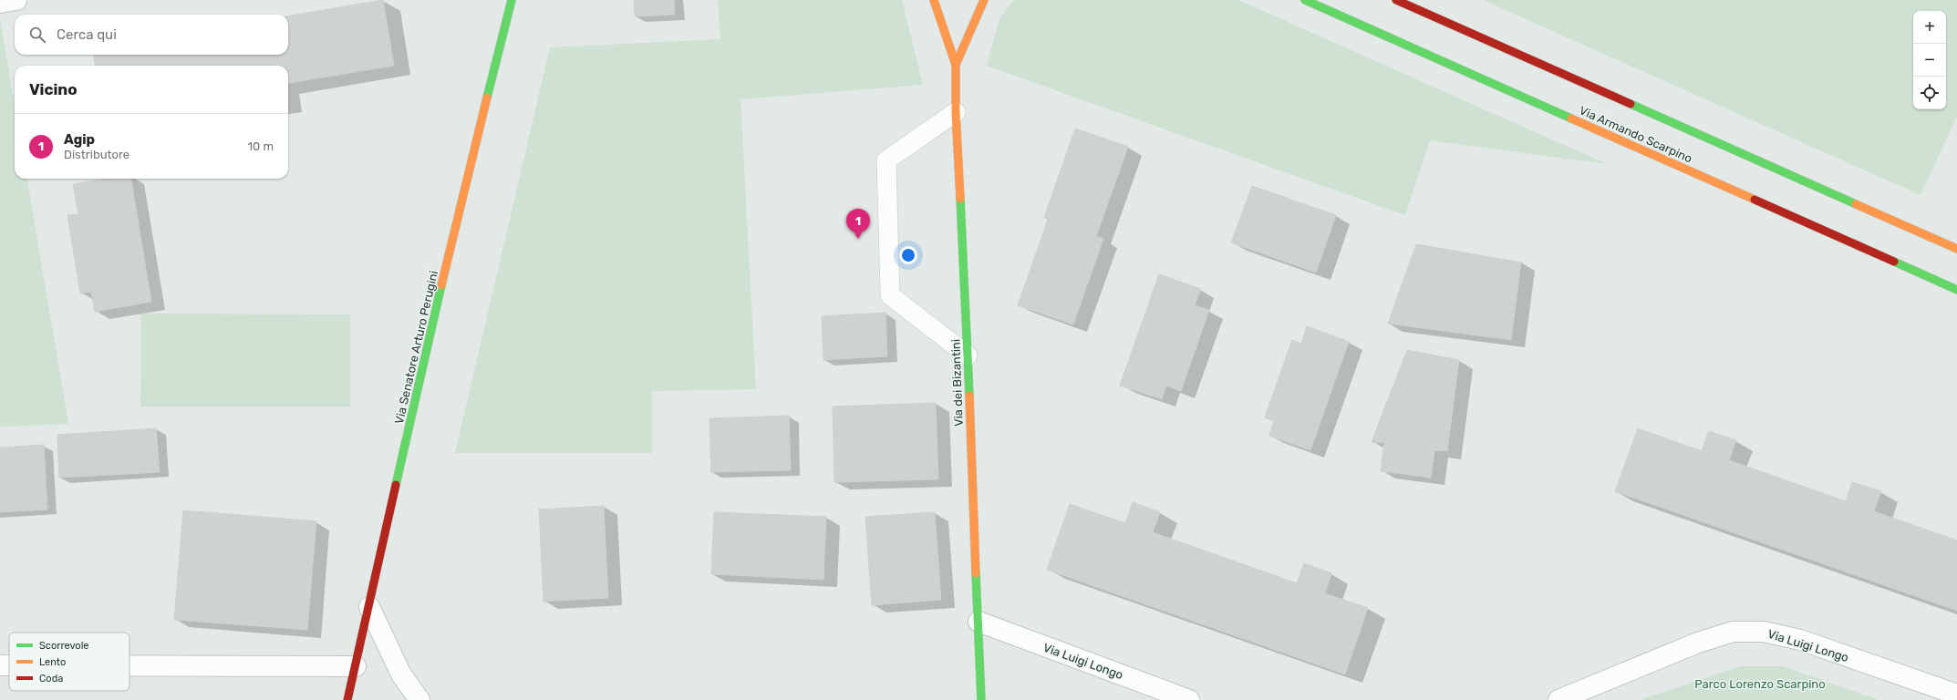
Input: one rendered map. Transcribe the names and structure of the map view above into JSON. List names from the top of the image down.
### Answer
{
  "streets": {
    "street": [
      "Via Armando Scarpino",
      "Via Senatore Arturo Perugini",
      "Via dei Bizantini",
      "Via Luigi Longo"
    ]
  },
  "crossings": [
    ["Via dei Bizantini", "Via Luigi Longo"]
  ],
  "parks": ["Parco Lorenzo Scarpino"],
  "legend": ["Scorrevole", "Lento", "Coda"],
  "page": {
    "map_buttons": ["+", "−"],
    "search": "Cerca qui",
    "heading": "Vicino",
    "list": [
      {
        "mark": "1",
        "name": "Agip",
        "note": "Distributore",
        "value": "10 m"
      }
    ],
    "pins": "1"
  }
}
